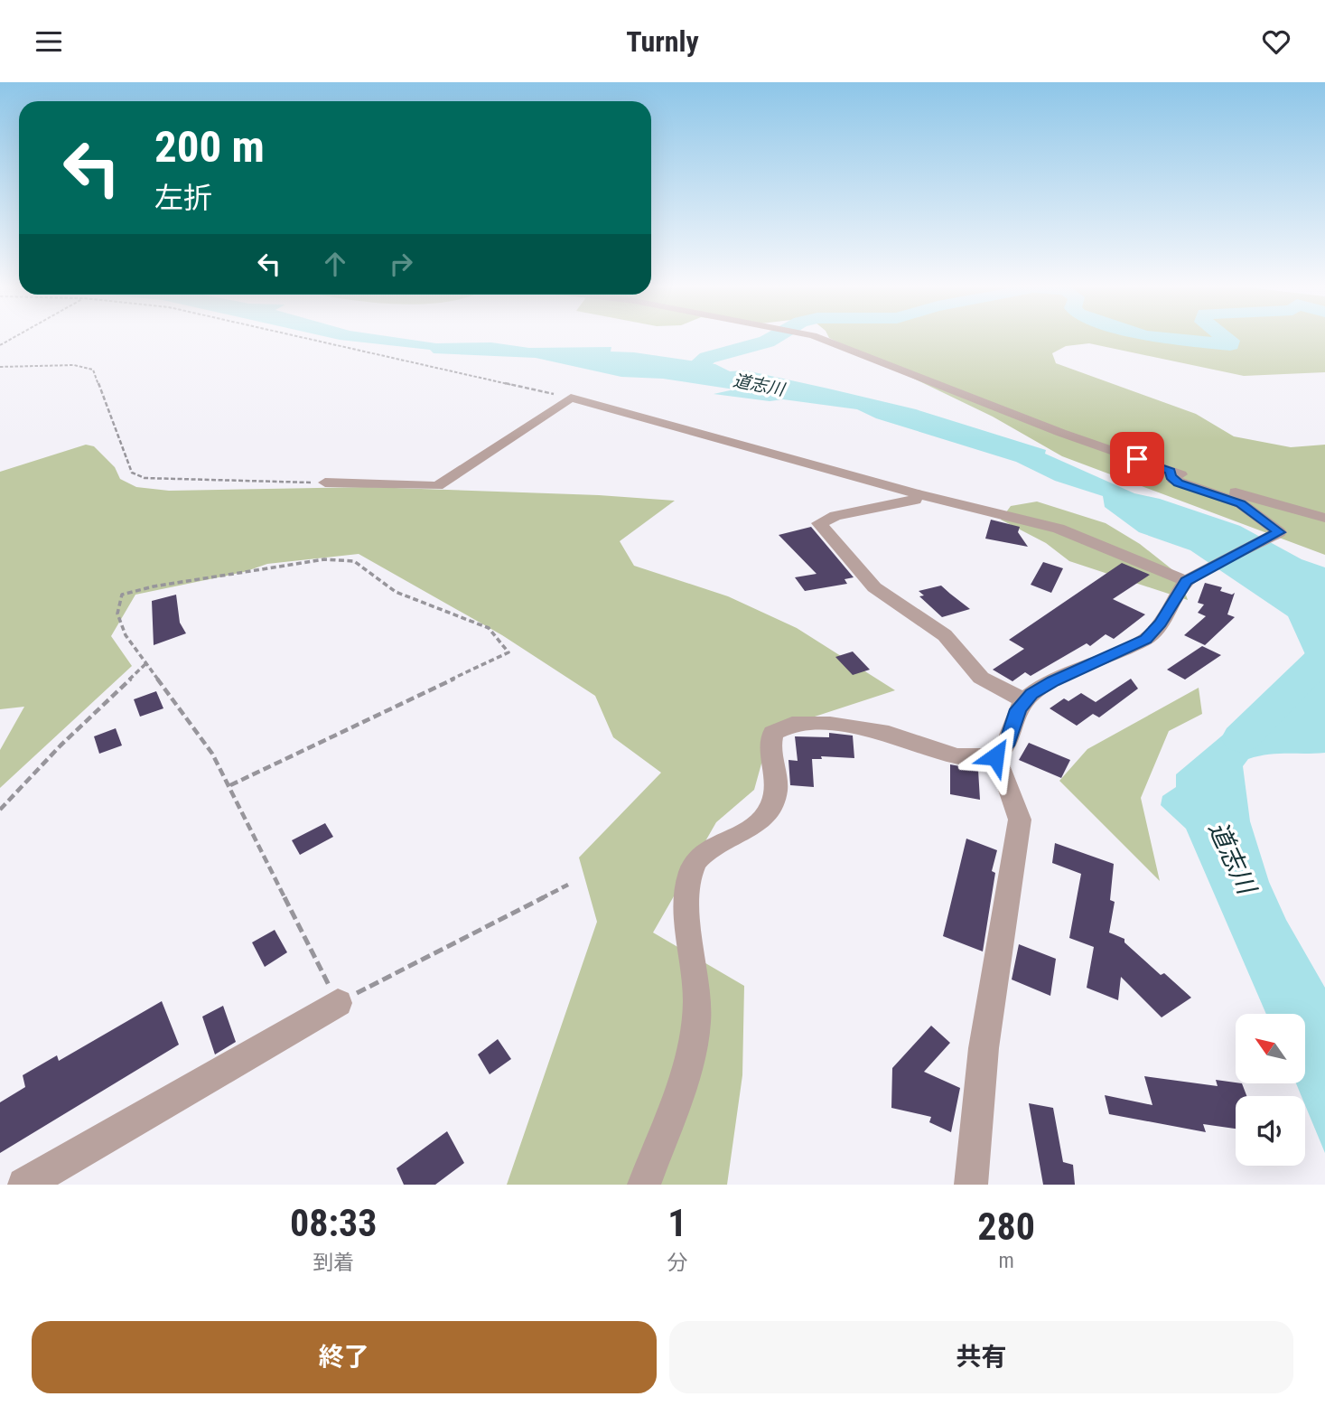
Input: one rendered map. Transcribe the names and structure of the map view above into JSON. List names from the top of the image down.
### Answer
{
  "water": ["道志川"],
  "north": "top left",
  "page": {
    "header": "Turnly",
    "turn": ["200 m", "左折"],
    "eta": [
      "08:33",
      "到着",
      "1",
      "分",
      "280",
      "m"
    ],
    "buttons": ["終了", "共有"]
  }
}
